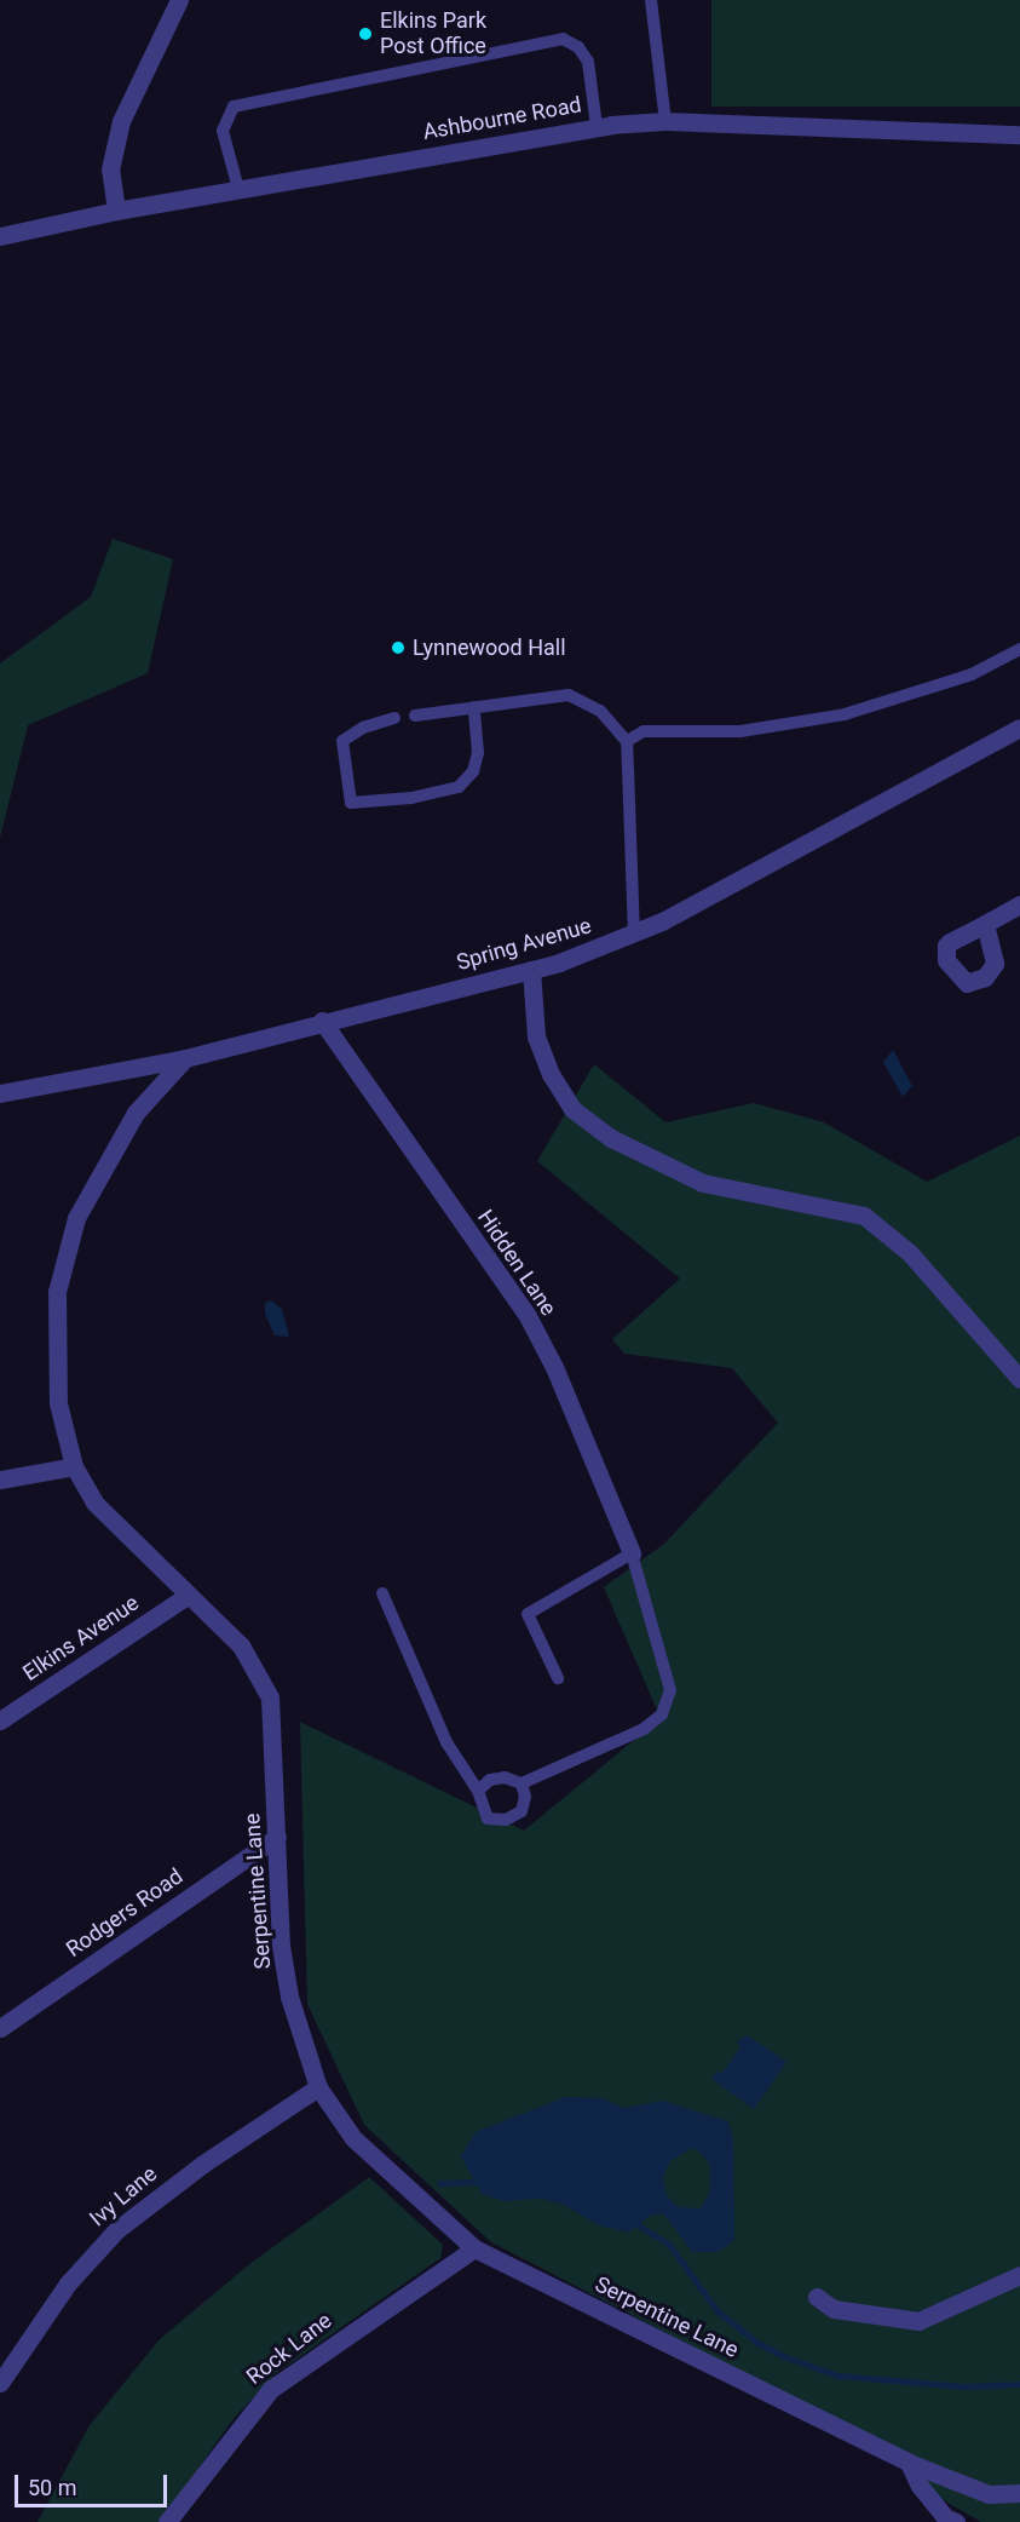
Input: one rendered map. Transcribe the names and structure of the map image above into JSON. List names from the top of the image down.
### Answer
{
  "streets": {
    "street": [
      "Ashbourne Road",
      "Spring Avenue",
      "Hidden Lane",
      "Elkins Avenue",
      "Serpentine Lane",
      "Rodgers Road",
      "Ivy Lane",
      "Rock Lane"
    ]
  },
  "crossings": [
    ["Spring Avenue", "Hidden Lane"],
    ["Spring Avenue", "Serpentine Lane"],
    ["Elkins Avenue", "Serpentine Lane"],
    ["Serpentine Lane", "Rodgers Road"],
    ["Serpentine Lane", "Ivy Lane"],
    ["Serpentine Lane", "Rock Lane"]
  ],
  "places": ["Elkins Park Post Office", "Lynnewood Hall"],
  "scale_bar": "50 m"
}
